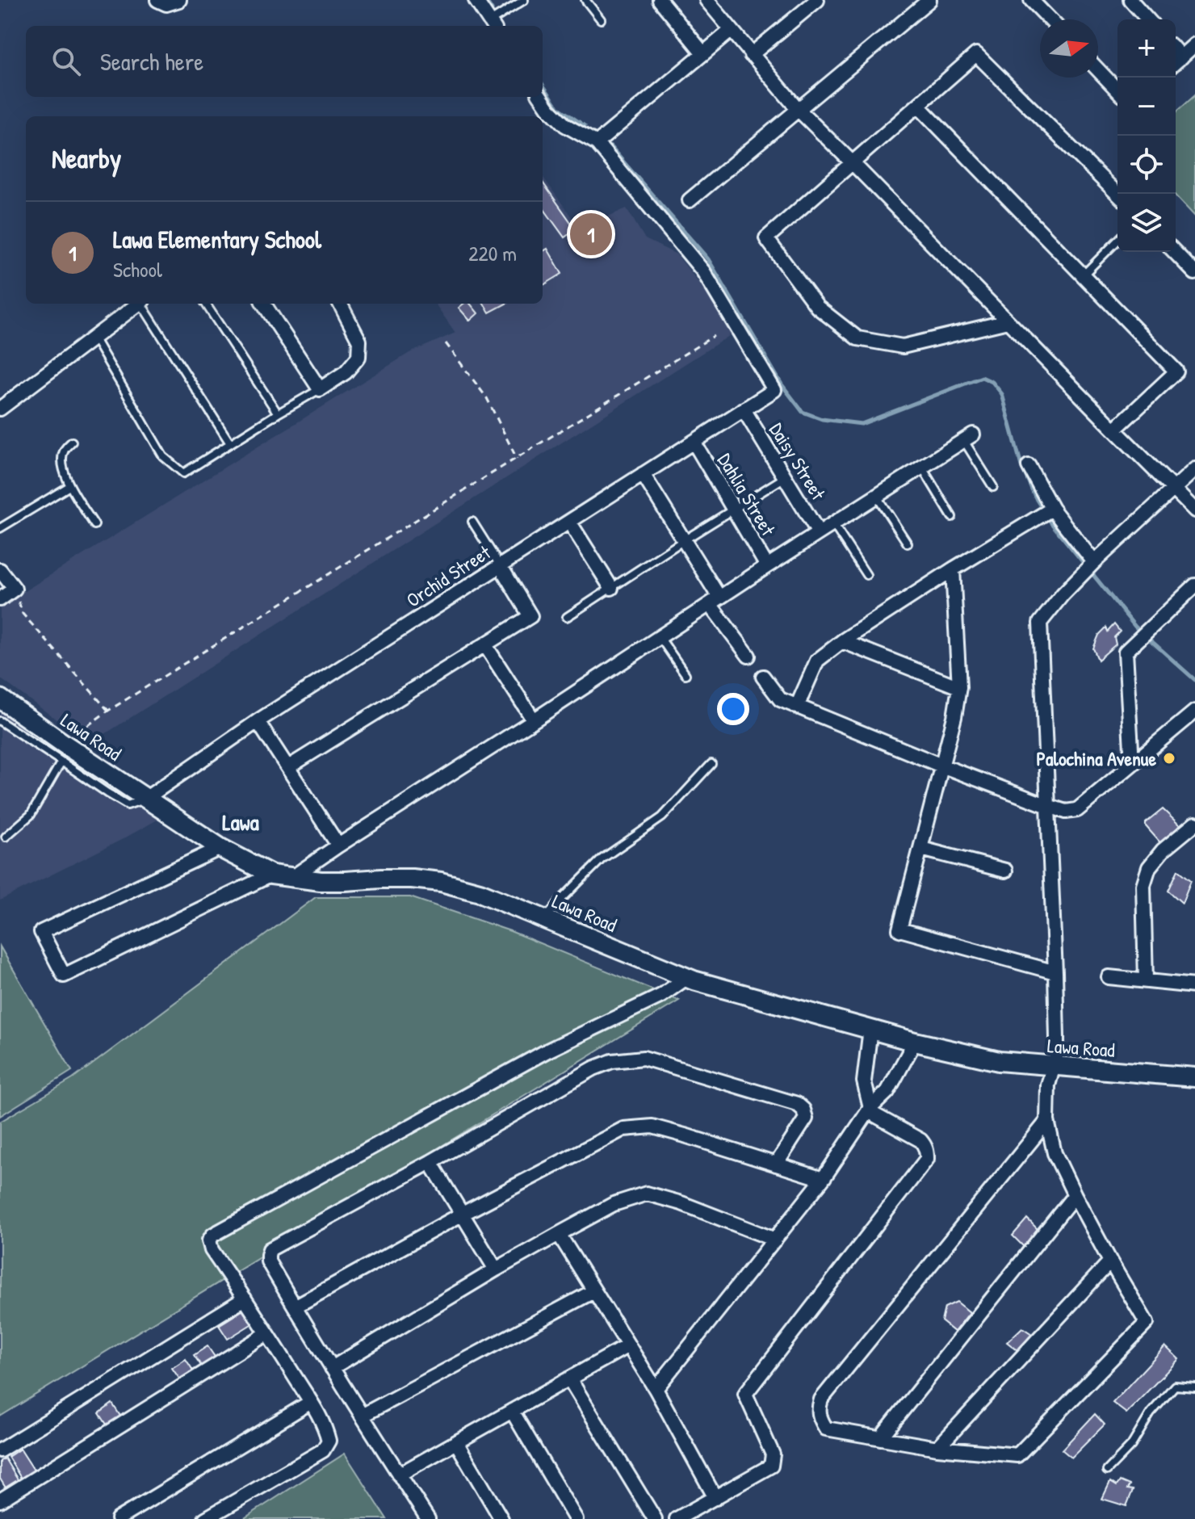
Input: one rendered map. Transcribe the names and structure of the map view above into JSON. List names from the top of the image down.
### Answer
{
  "streets": {
    "main road": ["Lawa Road"],
    "street": ["Daisy Street", "Dahlia Street", "Orchid Street"]
  },
  "crossings": [
    ["Daisy Street", "Orchid Street"],
    ["Dahlia Street", "Orchid Street"],
    ["Orchid Street", "Lawa Road"]
  ],
  "districts": ["Lawa"],
  "places": ["Palochina Avenue"],
  "north": "right",
  "page": {
    "map_buttons": ["+", "−"],
    "search": "Search here",
    "heading": "Nearby",
    "list": [
      {
        "mark": "1",
        "name": "Lawa Elementary School",
        "note": "School",
        "value": "220 m"
      }
    ],
    "pins": "1"
  }
}
